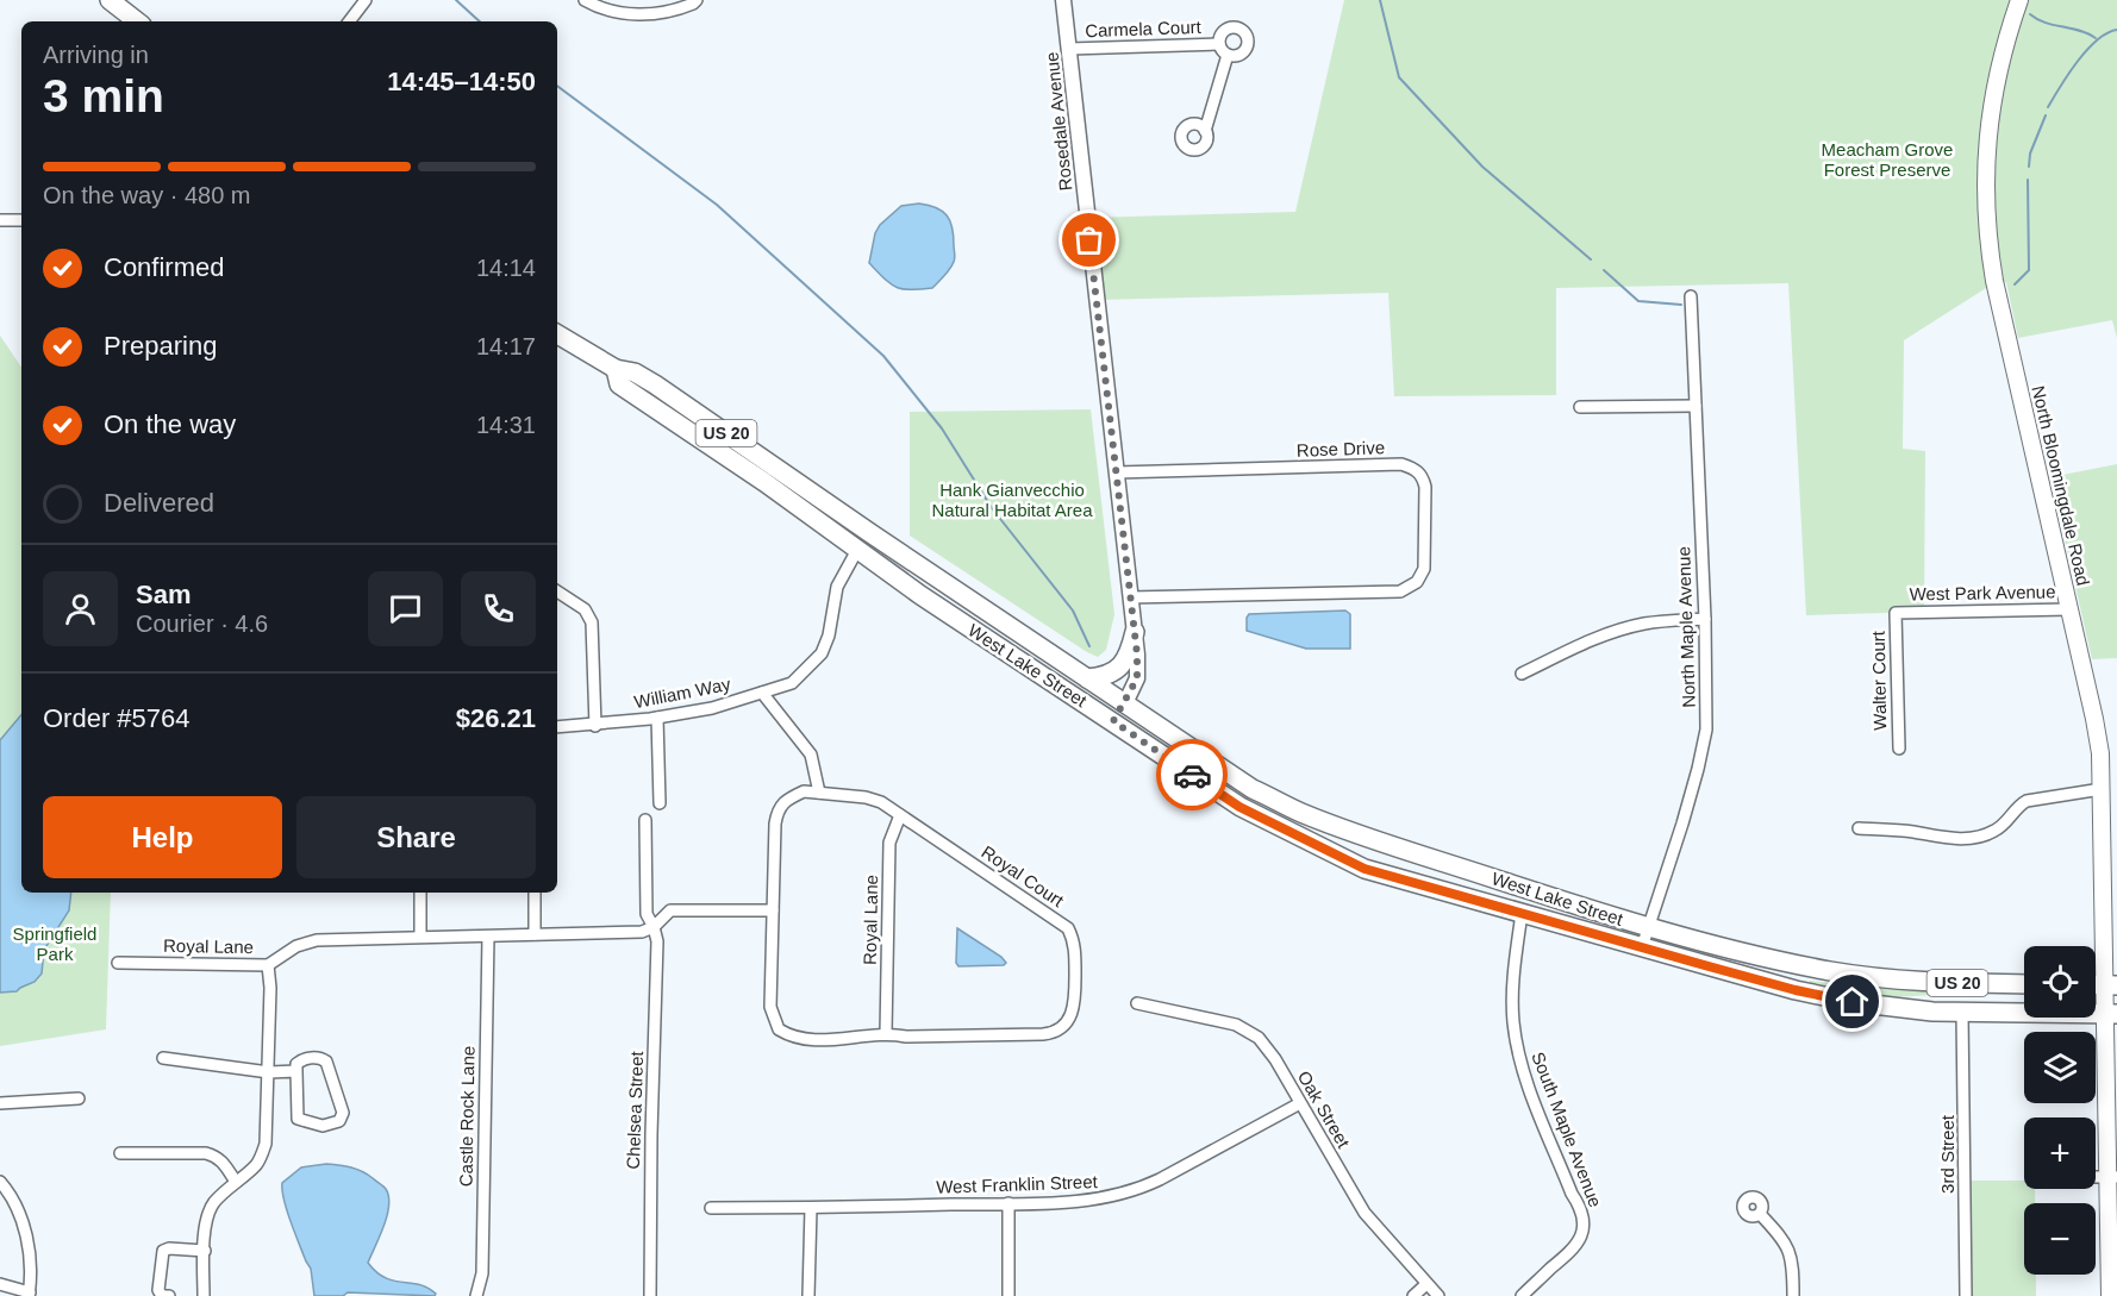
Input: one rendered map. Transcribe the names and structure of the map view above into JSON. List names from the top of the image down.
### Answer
{
  "streets": {
    "main road": ["US 20", "North Bloomingdale Road", "West Lake Street"],
    "street": [
      "Carmela Court",
      "Rosedale Avenue",
      "Rose Drive",
      "West Park Avenue",
      "North Maple Avenue",
      "Walter Court",
      "William Way",
      "Royal Court",
      "Royal Lane",
      "Oak Street",
      "Chelsea Street",
      "Castle Rock Lane",
      "South Maple Avenue",
      "3rd Street",
      "West Franklin Street"
    ]
  },
  "crossings": [
    ["Carmela Court", "Rosedale Avenue"],
    ["Rosedale Avenue", "Rose Drive"],
    ["Rosedale Avenue", "West Lake Street"],
    ["North Bloomingdale Road", "West Park Avenue"],
    ["North Bloomingdale Road", "West Lake Street"],
    ["West Park Avenue", "Walter Court"],
    ["North Maple Avenue", "West Lake Street"],
    ["West Lake Street", "William Way"],
    ["West Lake Street", "South Maple Avenue"],
    ["West Lake Street", "3rd Street"],
    ["Royal Court", "Royal Lane"],
    ["Royal Lane", "Chelsea Street"],
    ["Royal Lane", "Castle Rock Lane"],
    ["Oak Street", "West Franklin Street"]
  ],
  "parks": ["Meacham Grove Forest Preserve", "Hank Gianvecchio Natural Habitat Area", "Springfield Park"],
  "page": {
    "heading": ["3 min", "Arriving in", "14:45–14:50"],
    "panel": [
      "Sam",
      "Courier · 4.6",
      "Order #5764",
      "$26.21"
    ],
    "bar": "On the way · 480 m",
    "list": [
      ["Confirmed", "14:14"],
      ["Preparing", "14:17"],
      ["On the way", "14:31"],
      "Delivered"
    ],
    "buttons": ["Help", "Share"],
    "map_buttons": ["+", "−"]
  }
}
